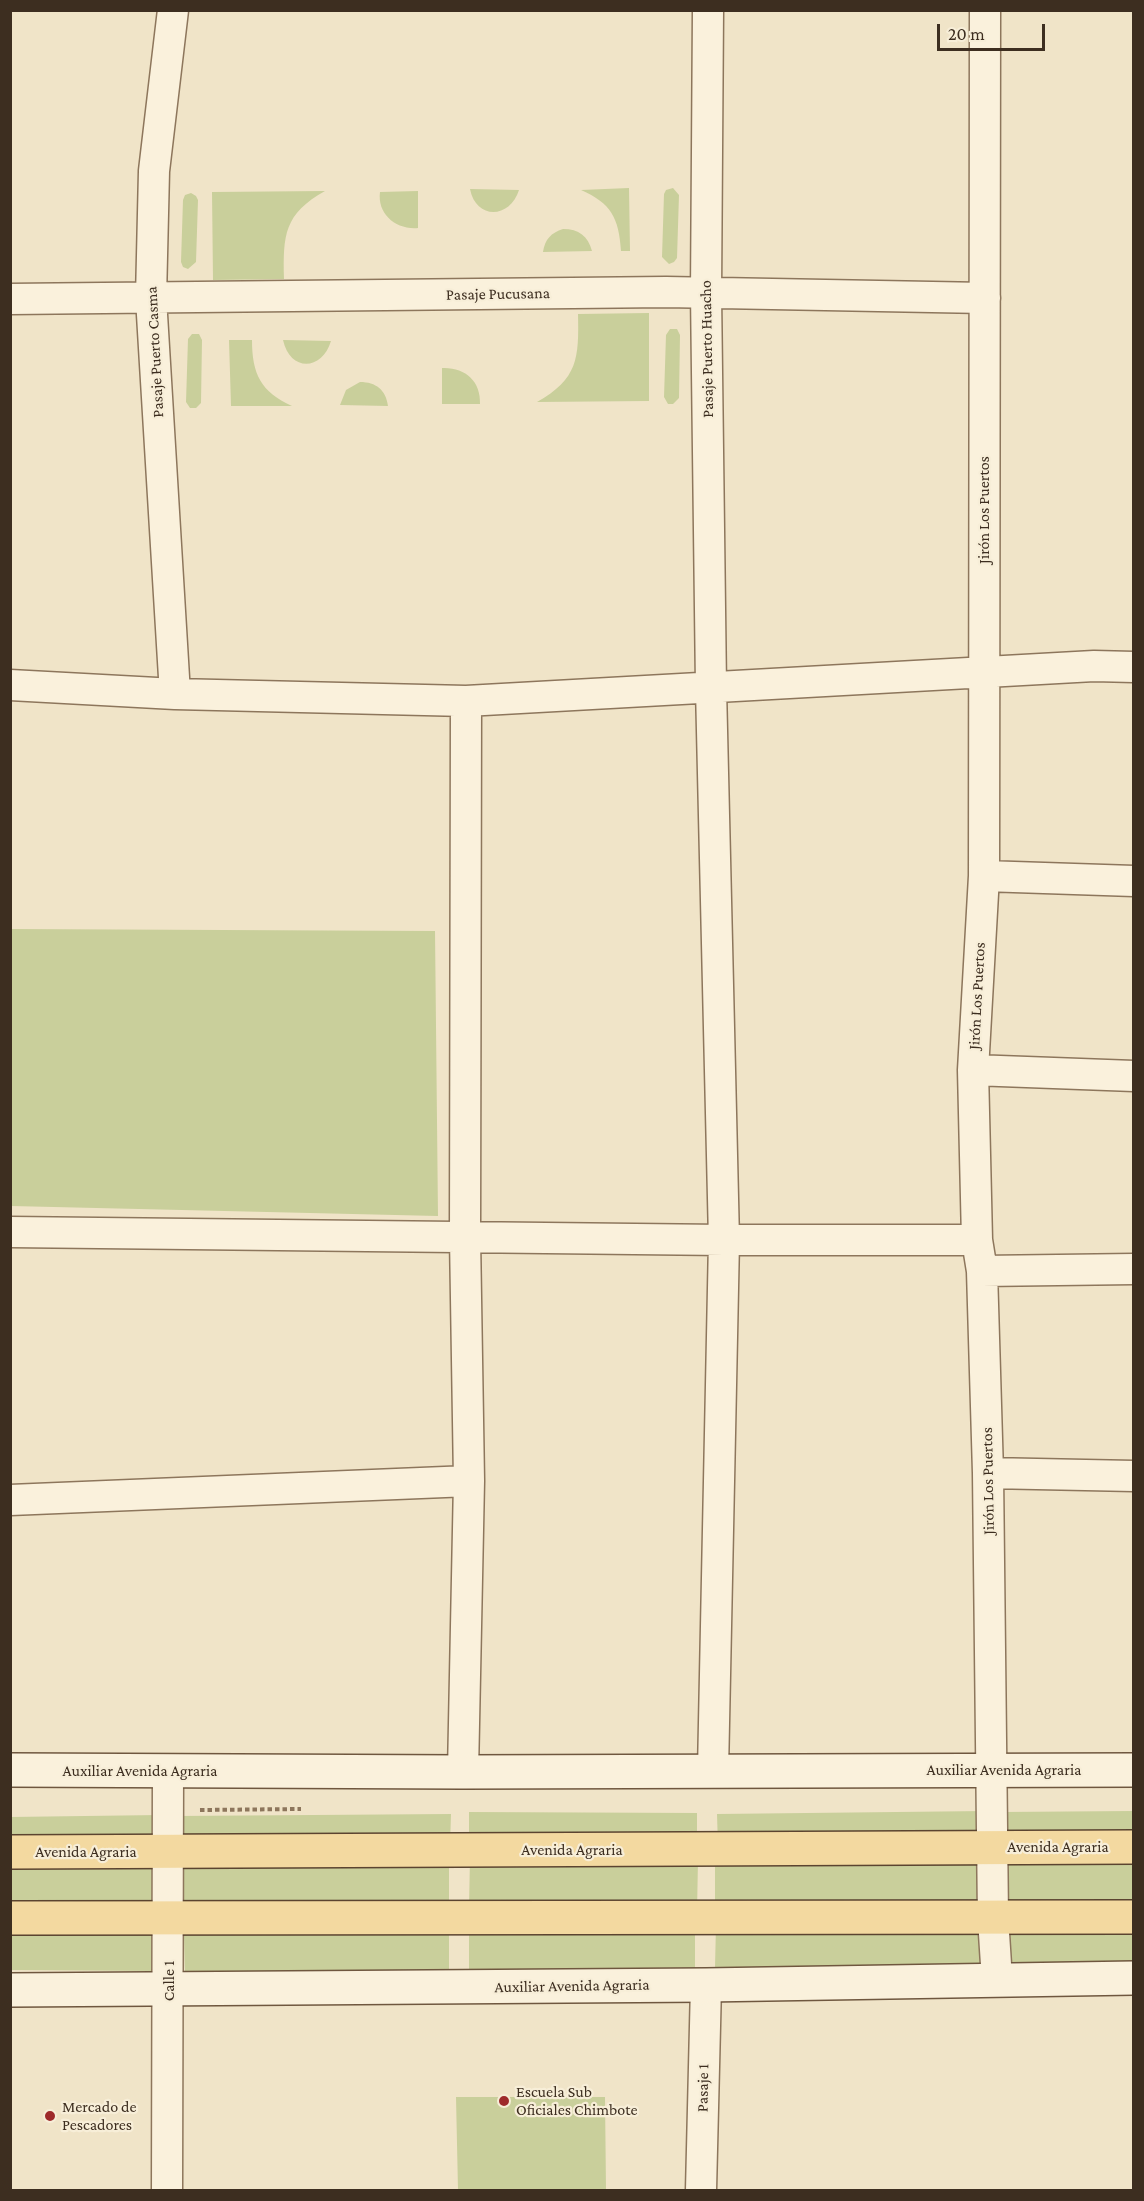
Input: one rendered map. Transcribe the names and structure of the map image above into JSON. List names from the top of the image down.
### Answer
{
  "streets": {
    "main road": ["Avenida Agraria"],
    "street": [
      "Pasaje Pucusana",
      "Pasaje Puerto Huacho",
      "Pasaje Puerto Casma",
      "Jirón Los Puertos",
      "Auxiliar Avenida Agraria",
      "Calle 1",
      "Pasaje 1"
    ]
  },
  "crossings": [
    ["Pasaje Pucusana", "Pasaje Puerto Huacho"],
    ["Pasaje Pucusana", "Pasaje Puerto Casma"],
    ["Pasaje Pucusana", "Jirón Los Puertos"],
    ["Pasaje Puerto Huacho", "Auxiliar Avenida Agraria"],
    ["Jirón Los Puertos", "Auxiliar Avenida Agraria"],
    ["Jirón Los Puertos", "Avenida Agraria"],
    ["Auxiliar Avenida Agraria", "Calle 1"],
    ["Auxiliar Avenida Agraria", "Pasaje 1"],
    ["Avenida Agraria", "Calle 1"]
  ],
  "places": ["Escuela Sub Oficiales Chimbote", "Mercado de Pescadores"],
  "scale_bar": "20 m"
}
